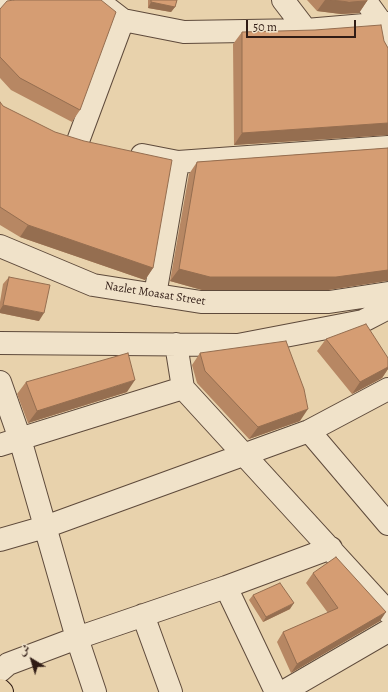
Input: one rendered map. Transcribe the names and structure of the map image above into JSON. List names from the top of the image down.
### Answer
{
  "streets": {
    "street": ["Nazlet Moasat Street"]
  },
  "scale_bar": "50 m",
  "north": "top left"
}
